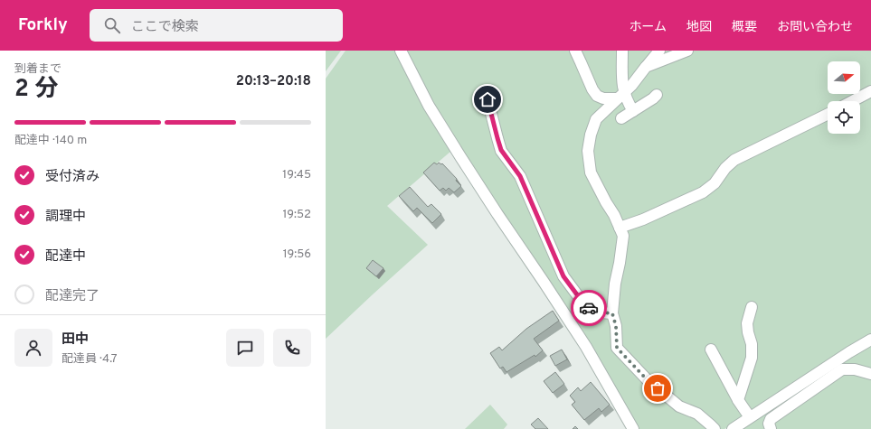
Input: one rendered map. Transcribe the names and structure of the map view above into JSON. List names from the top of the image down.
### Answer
{
  "north": "right",
  "page": {
    "header": "Forkly",
    "search": "ここで検索",
    "nav": [
      "ホーム",
      "地図",
      "概要",
      "お問い合わせ"
    ],
    "heading": ["2 分", "到着まで", "20:13–20:18"],
    "panel": ["田中", "配達員 · 4.7"],
    "bar": "配達中 · 140 m",
    "list": [
      ["受付済み", "19:45"],
      ["調理中", "19:52"],
      ["配達中", "19:56"],
      "配達完了"
    ]
  }
}
